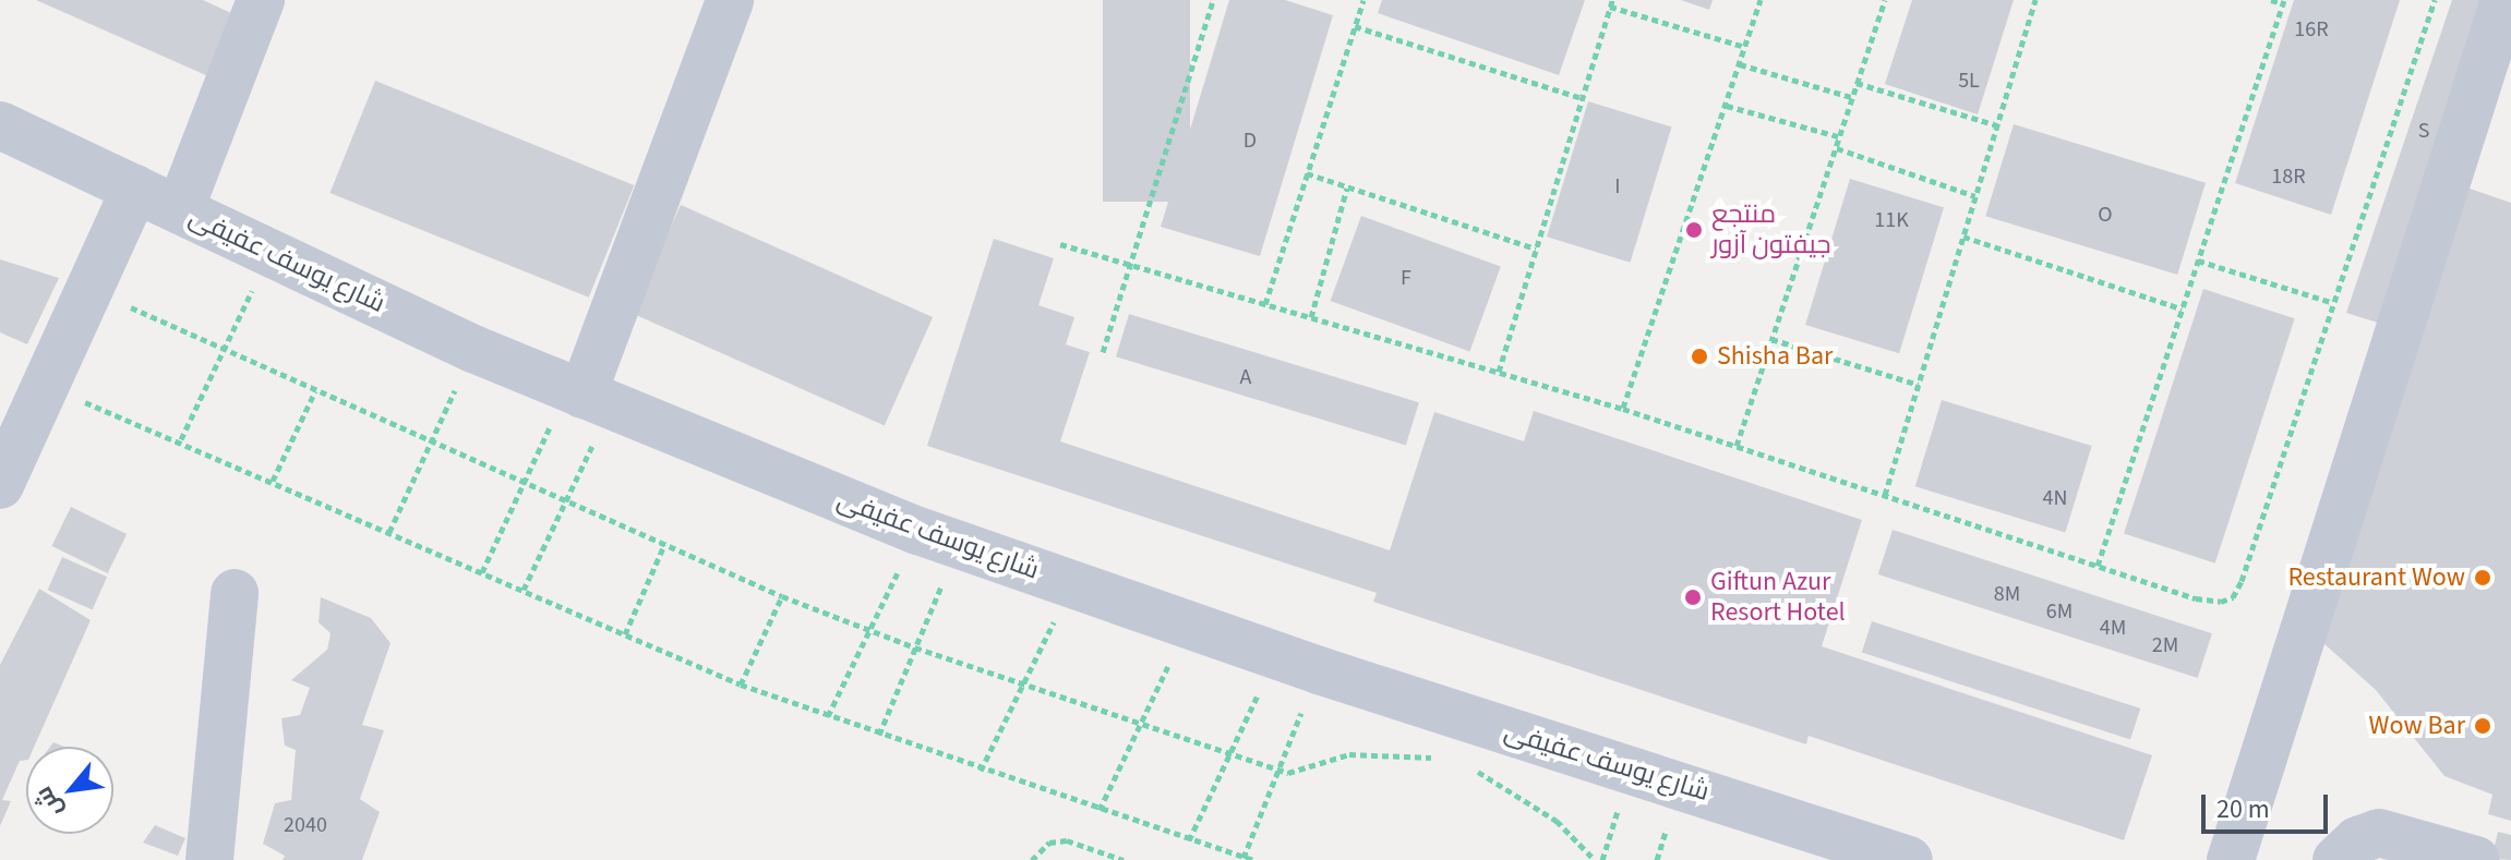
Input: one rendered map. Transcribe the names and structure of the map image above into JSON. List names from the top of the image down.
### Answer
{
  "streets": {
    "street": ["شارع يوسف عفيفى"]
  },
  "places": [
    "منتجع جيفتون آزور",
    "Shisha Bar",
    "Restaurant Wow",
    "Giftun Azur Resort Hotel",
    "Wow Bar"
  ],
  "house_numbers": [
    "16R",
    "5L",
    "S",
    "D",
    "18R",
    "I",
    "O",
    "11K",
    "F",
    "A",
    "4N",
    "8M",
    "6M",
    "4M",
    "2M",
    "2040"
  ],
  "scale_bar": "20 m",
  "north": "bottom left"
}
